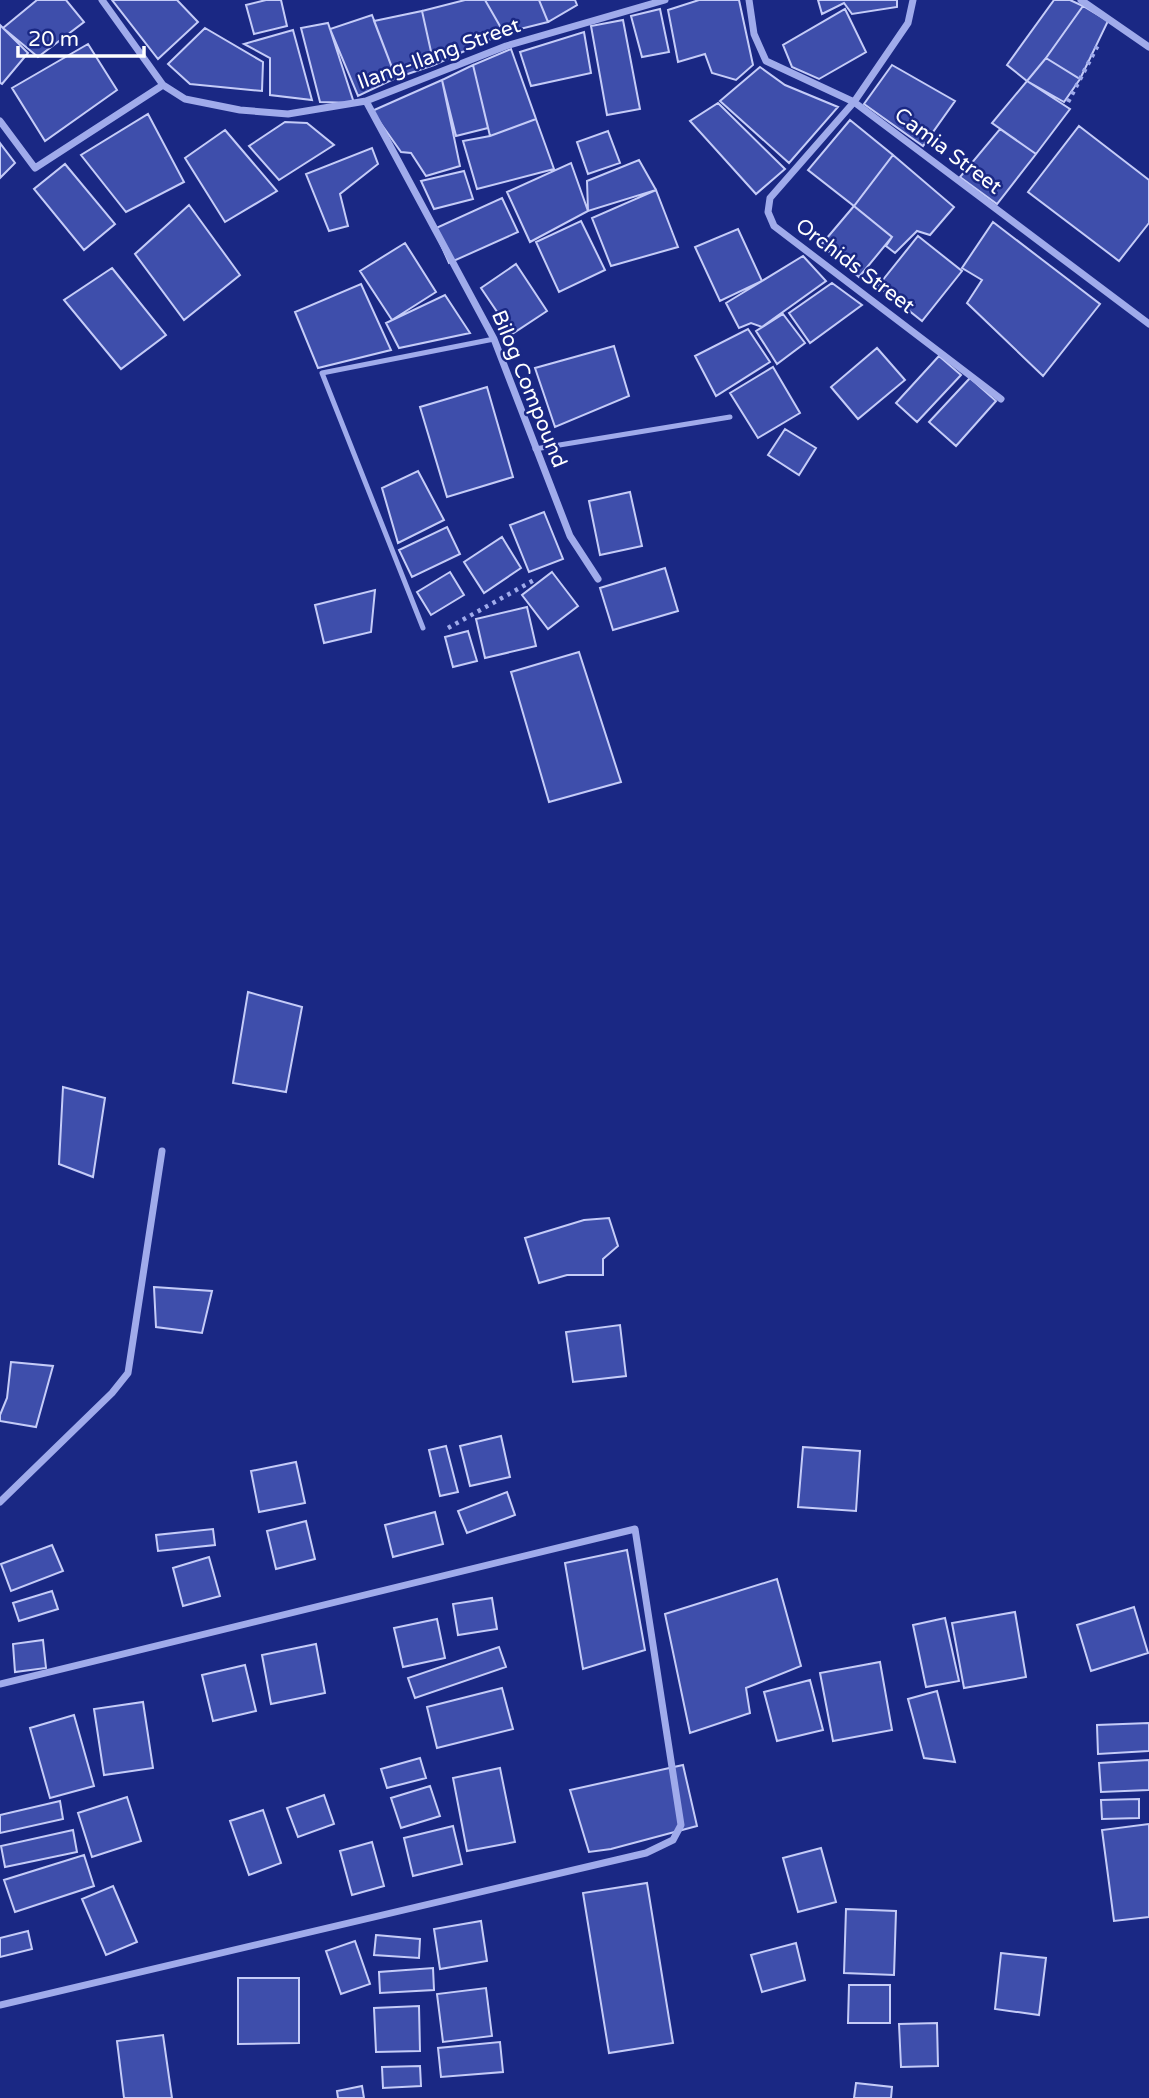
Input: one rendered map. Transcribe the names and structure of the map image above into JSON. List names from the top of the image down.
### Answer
{
  "streets": {
    "street": [
      "Ilang-Ilang Street",
      "Camia Street",
      "Orchids Street",
      "Bilog Compound"
    ]
  },
  "crossings": [
    ["Ilang-Ilang Street", "Bilog Compound"],
    ["Camia Street", "Orchids Street"]
  ],
  "scale_bar": "20 m"
}
